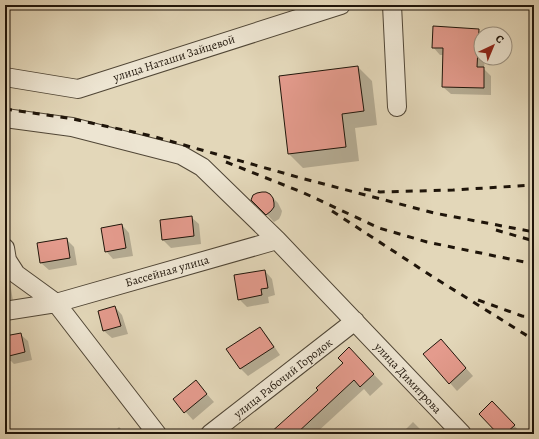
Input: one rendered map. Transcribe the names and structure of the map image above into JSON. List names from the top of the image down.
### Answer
{
  "streets": {
    "street": [
      "улица Наташи Зайцевой",
      "Бассейная улица",
      "улица Рабочий Городок",
      "улица Димитрова"
    ]
  },
  "crossings": [
    ["Бассейная улица", "улица Димитрова"],
    ["улица Рабочий Городок", "улица Димитрова"]
  ],
  "north": "top right"
}
